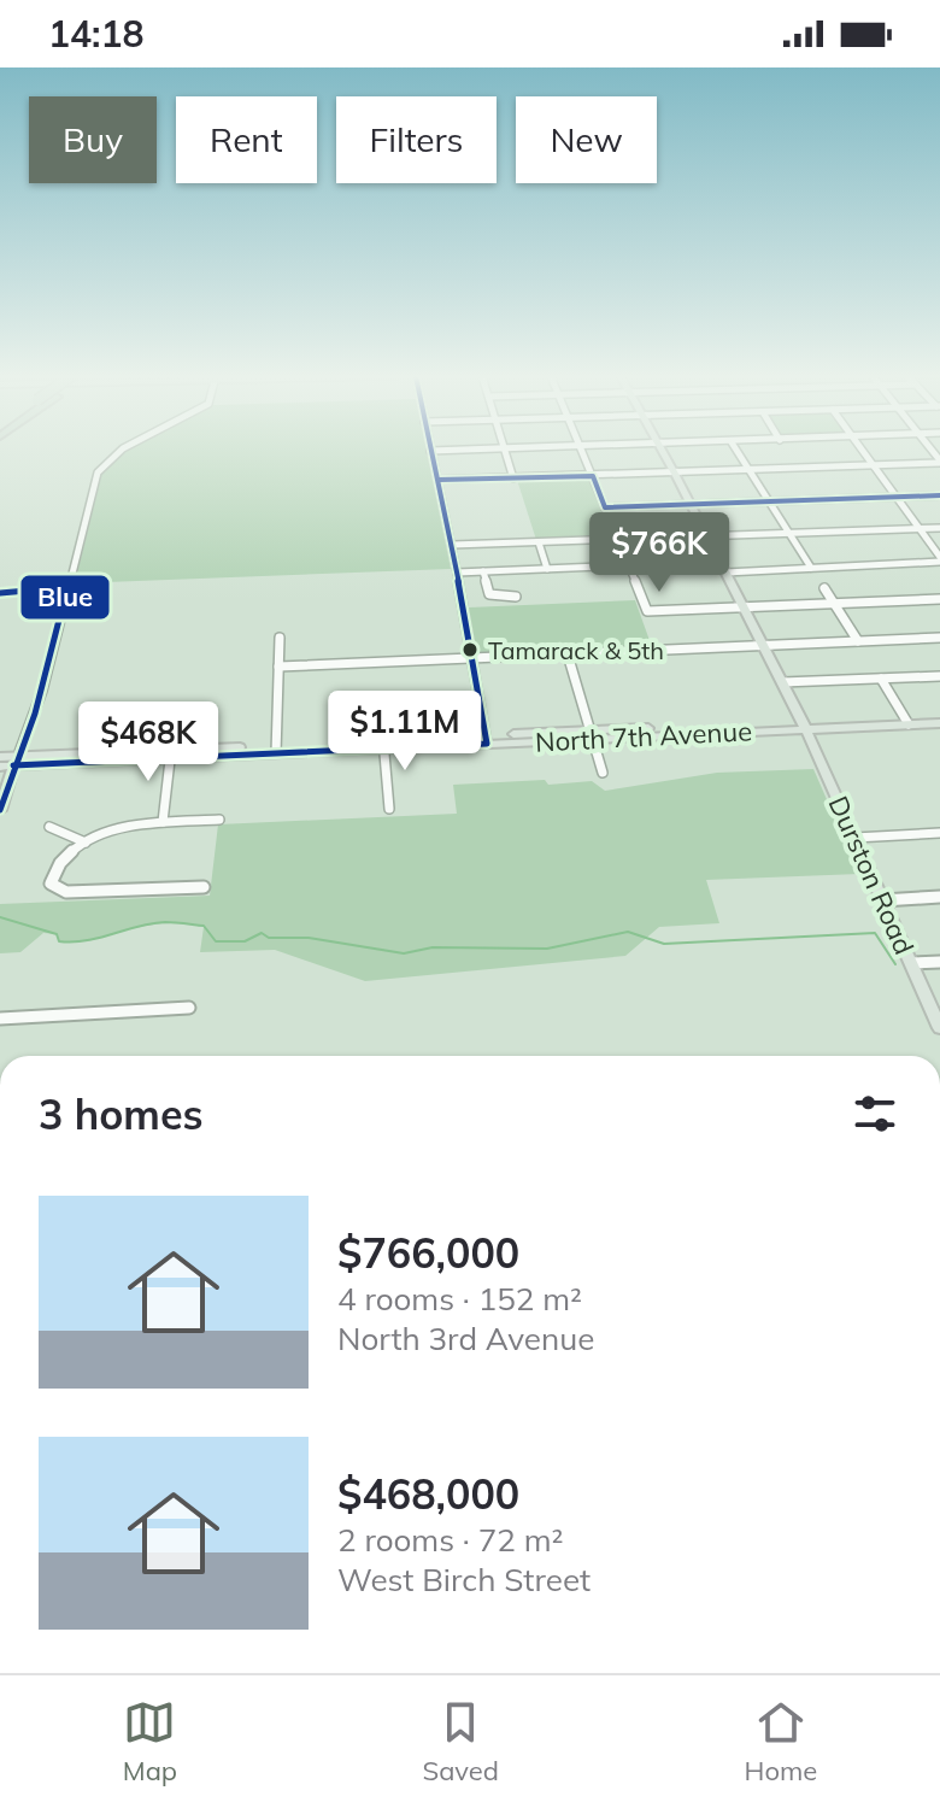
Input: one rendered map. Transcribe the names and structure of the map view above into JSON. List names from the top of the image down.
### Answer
{
  "streets": {
    "main road": ["North 7th Avenue", "Durston Road"]
  },
  "crossings": [
    ["North 7th Avenue", "Durston Road"]
  ],
  "places": ["Tamarack & 5th"],
  "lines": ["transit line Blue"],
  "page": {
    "status": "14:18",
    "chip": [
      "Buy",
      "Rent",
      "Filters",
      "New"
    ],
    "price": ["$766K", "$1.11M", "$468K"],
    "heading": "3 homes",
    "list": [
      {
        "name": "$766,000",
        "note": "4 rooms · 152 m² · North 3rd Avenue"
      },
      {
        "name": "$468,000",
        "note": "2 rooms · 72 m² · West Birch Street"
      }
    ],
    "tabs": ["Map", "Saved", "Home"]
  }
}
